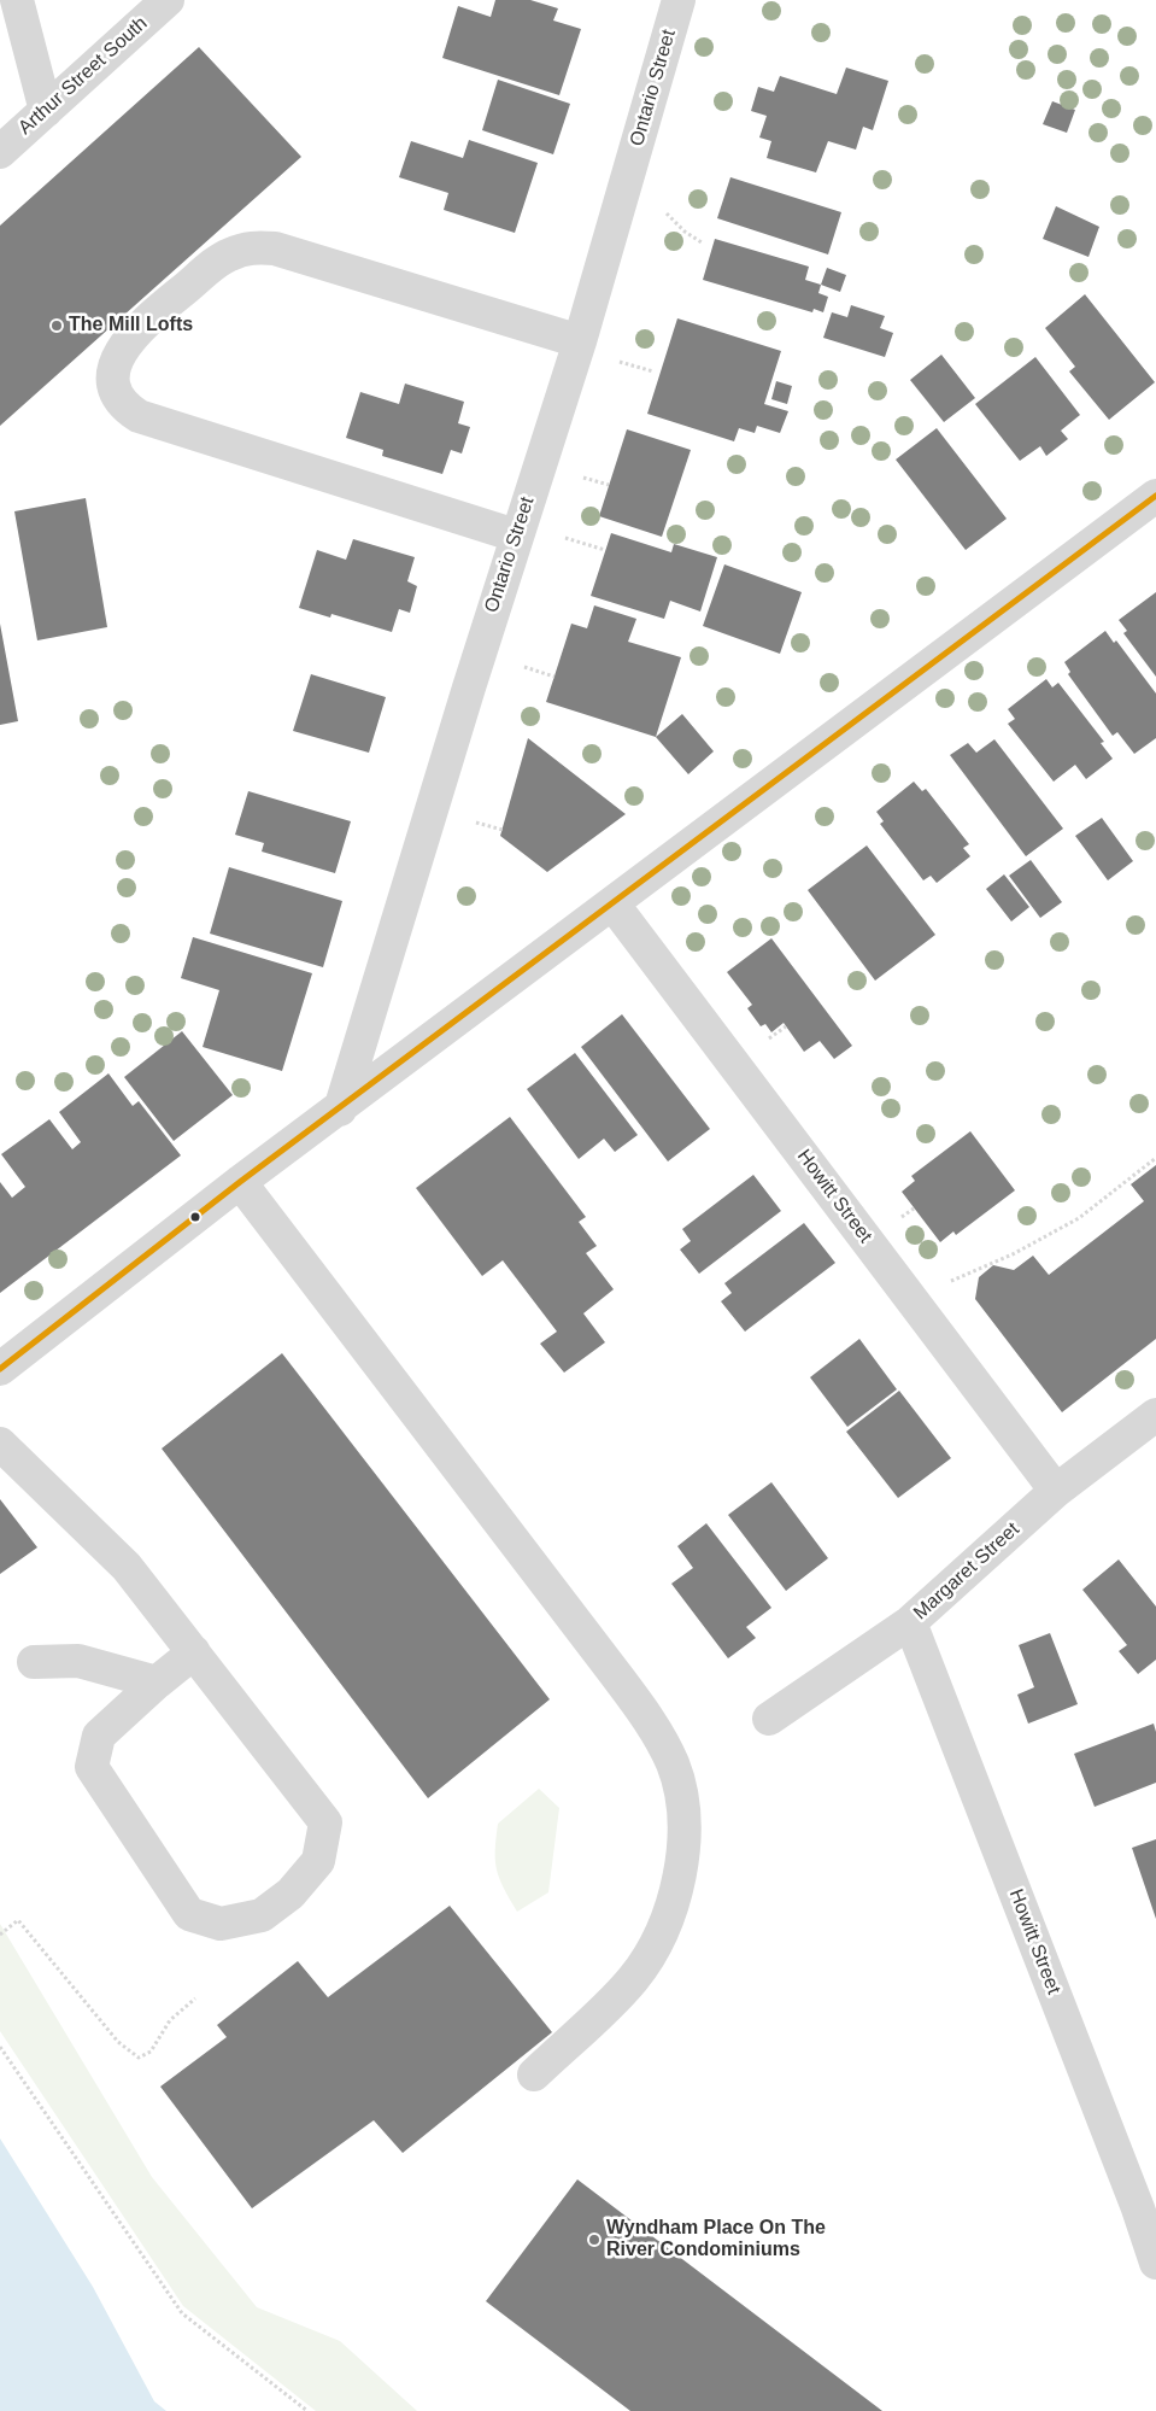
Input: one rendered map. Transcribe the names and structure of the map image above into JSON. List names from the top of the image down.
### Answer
{
  "streets": {
    "street": [
      "Arthur Street South",
      "Ontario Street",
      "Howitt Street",
      "Margaret Street"
    ]
  },
  "crossings": [
    ["Howitt Street", "Margaret Street"]
  ],
  "places": ["The Mill Lofts", "Wyndham Place On The River Condominiums"]
}
